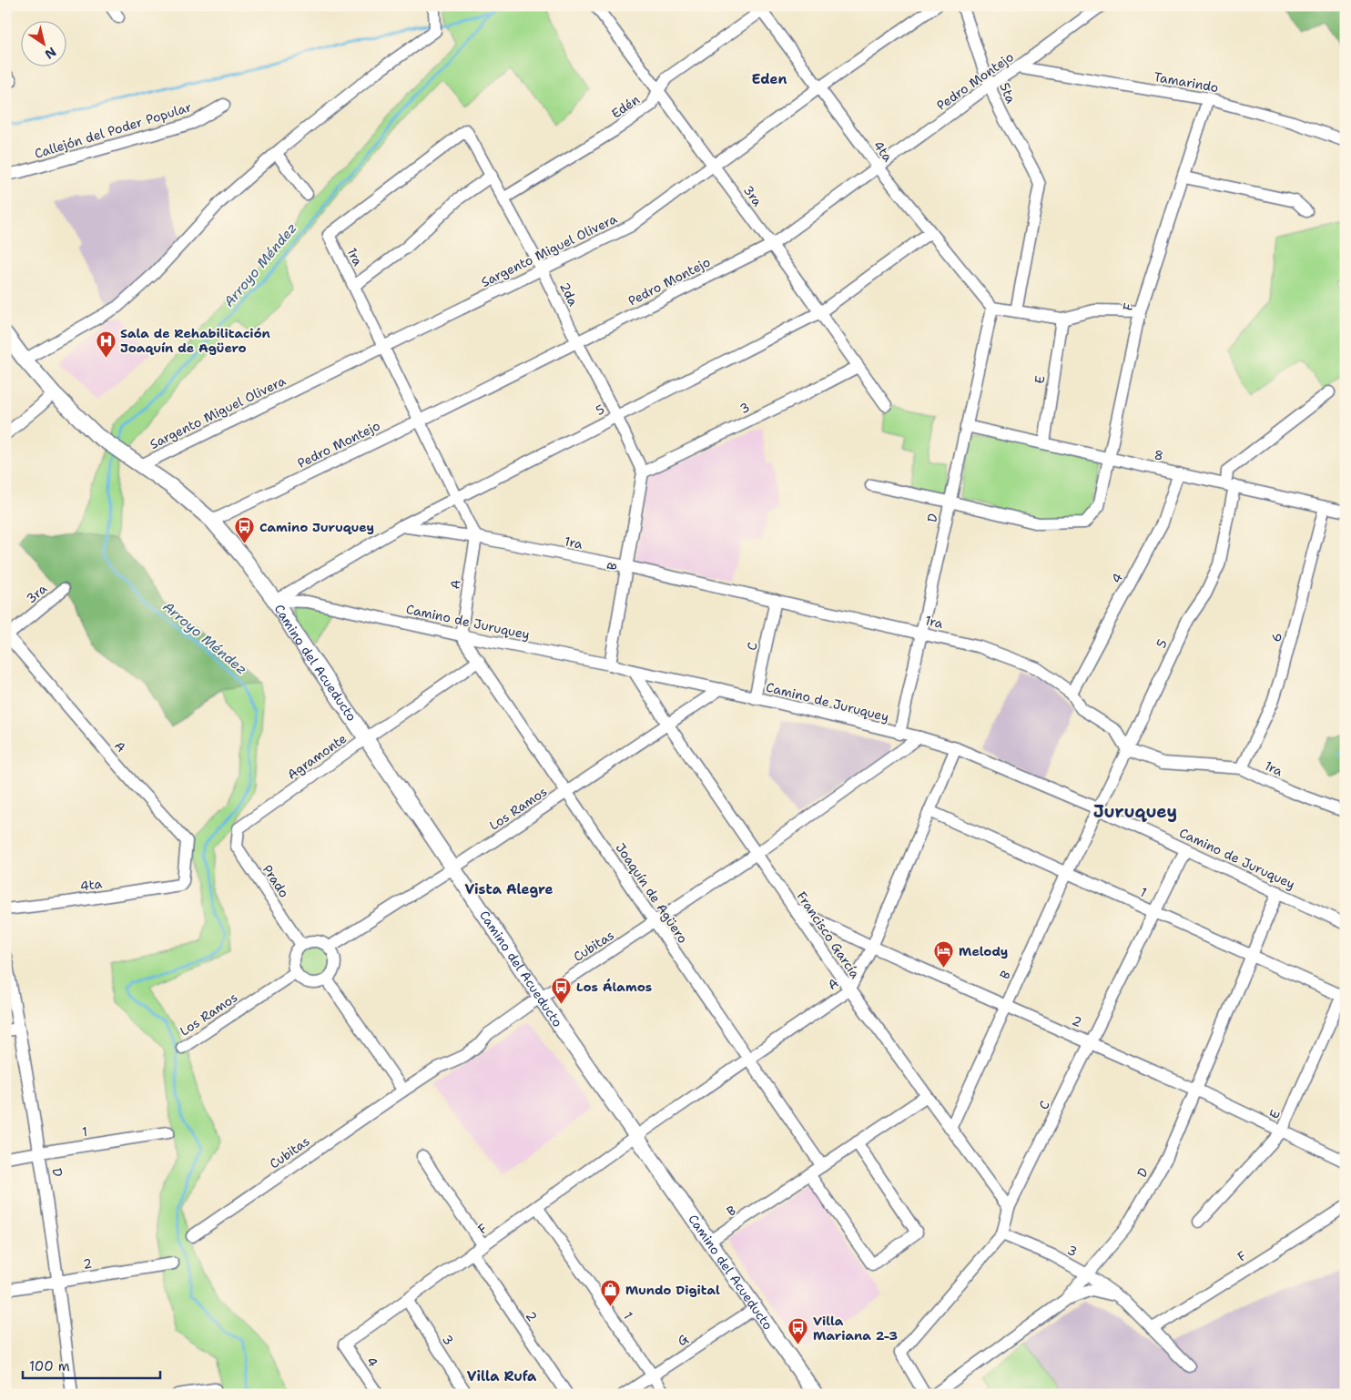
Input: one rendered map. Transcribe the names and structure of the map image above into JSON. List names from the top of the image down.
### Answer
{
  "streets": {
    "main road": ["Camino del Acueducto"],
    "street": [
      "Pedro Montejo",
      "Tamarindo",
      "5ta",
      "Edén",
      "Callejón del Poder Popular",
      "4ta",
      "3ra",
      "Sargento Miguel Olivera",
      "1ra",
      "2da",
      "F",
      "E",
      "3",
      "5",
      "8",
      "D",
      "B",
      "4",
      "A",
      "Camino de Juruquey",
      "6",
      "C",
      "Agramonte",
      "Los Ramos",
      "Prado",
      "1",
      "Joaquín de Agüero",
      "Francisco García",
      "Cubitas",
      "2",
      "G"
    ]
  },
  "crossings": [
    ["Pedro Montejo", "Tamarindo"],
    ["Pedro Montejo", "5ta"],
    ["Pedro Montejo", "4ta"],
    ["Pedro Montejo", "3ra"],
    ["Pedro Montejo", "1ra"],
    ["Pedro Montejo", "2da"],
    ["Pedro Montejo", "Camino del Acueducto"],
    ["Tamarindo", "F"],
    ["Edén", "4ta"],
    ["Edén", "3ra"],
    ["Edén", "2da"],
    ["4ta", "Sargento Miguel Olivera"],
    ["4ta", "5"],
    ["4ta", "D"],
    ["4ta", "A"],
    ["3ra", "Sargento Miguel Olivera"],
    ["3ra", "3"],
    ["3ra", "5"],
    ["3ra", "A"],
    ["Sargento Miguel Olivera", "1ra"],
    ["Sargento Miguel Olivera", "2da"],
    ["Sargento Miguel Olivera", "Camino del Acueducto"],
    ["1ra", "2da"],
    ["1ra", "5"],
    ["1ra", "D"],
    ["1ra", "B"],
    ["1ra", "4"],
    ["1ra", "A"],
    ["1ra", "6"],
    ["1ra", "C"],
    ["2da", "3"],
    ["2da", "5"],
    ["2da", "B"],
    ["F", "3"],
    ["F", "8"],
    ["F", "D"],
    ["F", "4"],
    ["F", "A"],
    ["F", "Camino del Acueducto"],
    ["F", "1"],
    ["F", "2"],
    ["E", "8"],
    ["E", "1"],
    ["E", "2"],
    ["3", "D"],
    ["3", "B"],
    ["3", "C"],
    ["5", "8"],
    ["5", "B"],
    ["5", "Camino de Juruquey"],
    ["5", "Camino del Acueducto"],
    ["8", "D"],
    ["8", "4"],
    ["8", "6"],
    ["D", "Camino de Juruquey"],
    ["D", "1"],
    ["D", "2"],
    ["B", "Camino de Juruquey"],
    ["B", "Camino del Acueducto"],
    ["B", "1"],
    ["B", "Joaquín de Agüero"],
    ["B", "Francisco García"],
    ["B", "2"],
    ["A", "Camino de Juruquey"],
    ["A", "Camino del Acueducto"],
    ["A", "1"],
    ["A", "Joaquín de Agüero"],
    ["A", "Francisco García"],
    ["A", "2"],
    ["Camino de Juruquey", "C"],
    ["Camino de Juruquey", "Camino del Acueducto"],
    ["Camino de Juruquey", "Los Ramos"],
    ["Camino de Juruquey", "Joaquín de Agüero"],
    ["Camino de Juruquey", "Francisco García"],
    ["Camino de Juruquey", "Cubitas"],
    ["C", "1"],
    ["C", "Francisco García"],
    ["C", "2"],
    ["Camino del Acueducto", "Agramonte"],
    ["Camino del Acueducto", "Los Ramos"],
    ["Camino del Acueducto", "Cubitas"],
    ["Camino del Acueducto", "G"],
    ["Agramonte", "Prado"],
    ["Agramonte", "Joaquín de Agüero"],
    ["Los Ramos", "Prado"],
    ["Los Ramos", "Joaquín de Agüero"],
    ["Los Ramos", "Francisco García"],
    ["1", "G"],
    ["Joaquín de Agüero", "Cubitas"],
    ["Francisco García", "Cubitas"],
    ["Francisco García", "2"]
  ],
  "districts": [
    "Eden",
    "Juruquey",
    "Vista Alegre",
    "Villa Rufa"
  ],
  "water": ["Arroyo Méndez"],
  "places": {
    "hospital": ["Sala de Rehabilitación Joaquín de Agüero"],
    "bus stop": ["Camino Juruquey", "Los Álamos", "Villa Mariana 2-3"],
    "hotel": ["Melody"],
    "shop": ["Mundo Digital"]
  },
  "scale_bar": "100 m",
  "north": "bottom right"
}
